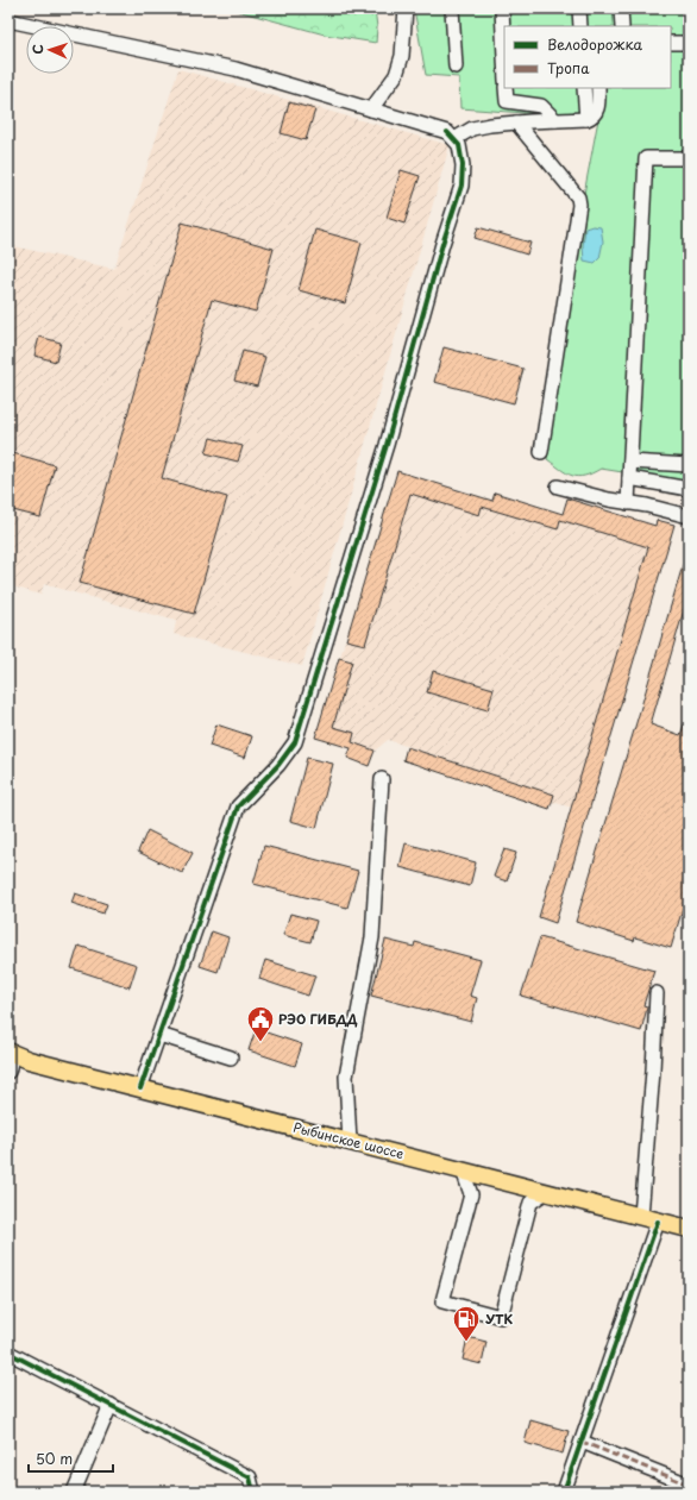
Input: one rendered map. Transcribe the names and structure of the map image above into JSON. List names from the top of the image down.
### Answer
{
  "streets": {
    "main road": ["Рыбинское шоссе"]
  },
  "places": {
    "public building": ["РЭО ГИБДД"],
    "fuel station": ["УТК"]
  },
  "legend": ["Велодорожка", "Тропа"],
  "scale_bar": "50 m",
  "north": "left"
}
